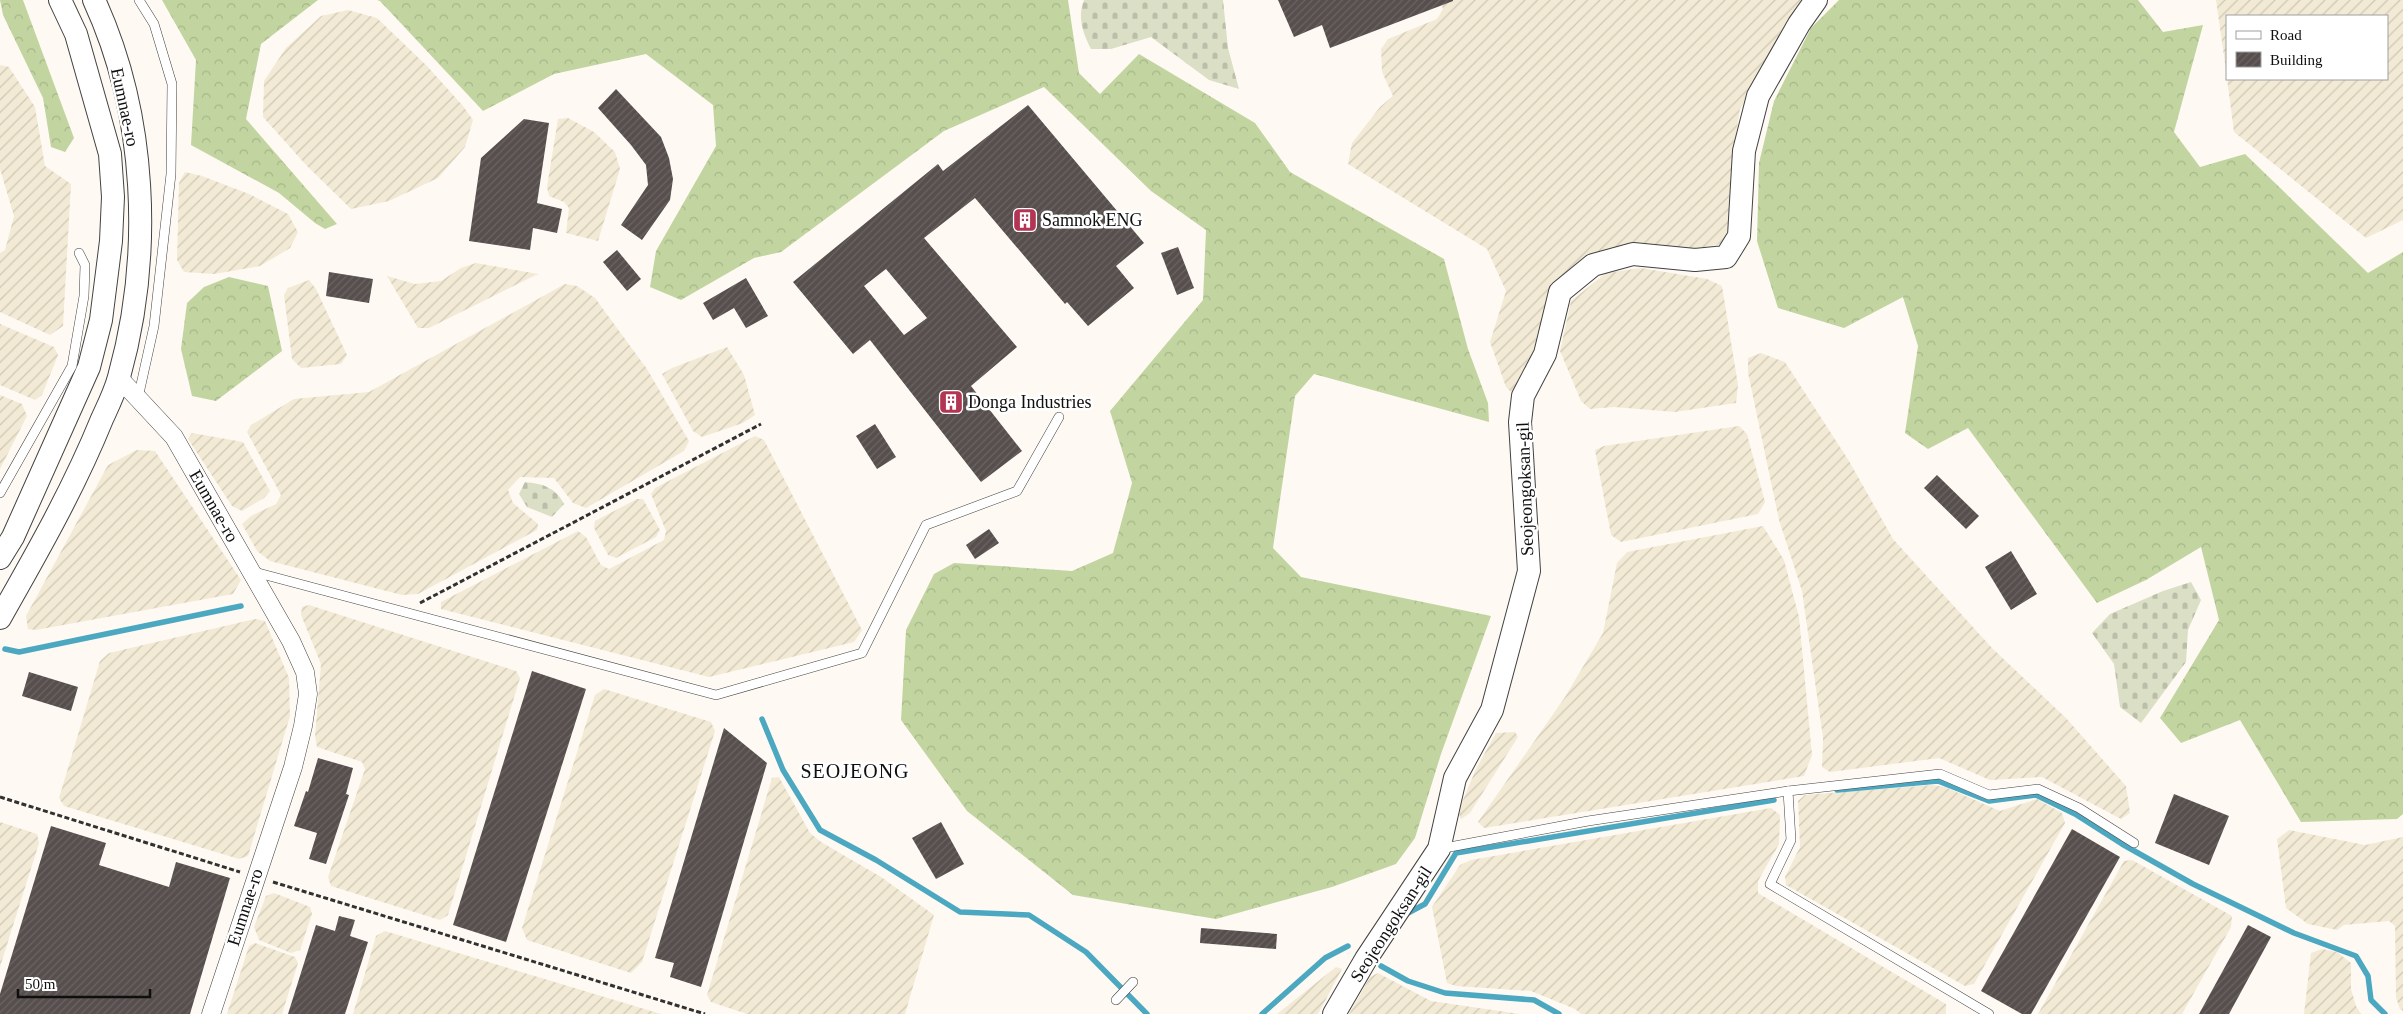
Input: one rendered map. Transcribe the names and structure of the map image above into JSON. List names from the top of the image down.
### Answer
{
  "streets": {
    "street": ["Eumnae-ro", "Seojeongoksan-gil"]
  },
  "districts": ["SEOJEONG"],
  "places": {
    "building": ["Samnok ENG", "Donga Industries"]
  },
  "legend": ["Road", "Building"],
  "scale_bar": "50 m"
}
